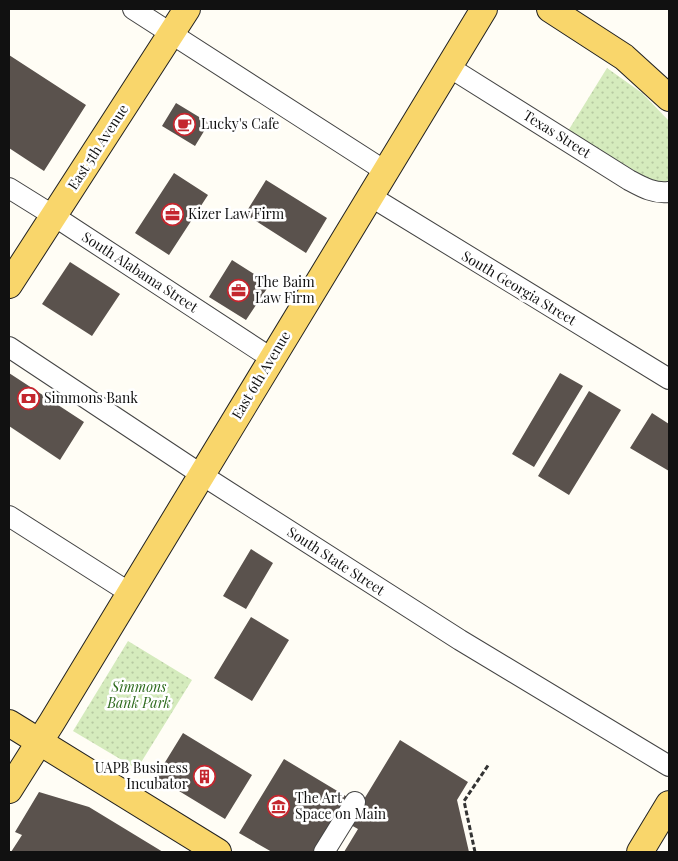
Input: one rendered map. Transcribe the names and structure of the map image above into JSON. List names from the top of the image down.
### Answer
{
  "streets": {
    "main road": ["East 5th Avenue", "East 6th Avenue"],
    "street": [
      "Texas Street",
      "South Alabama Street",
      "South Georgia Street",
      "South State Street"
    ]
  },
  "crossings": [
    ["Texas Street", "East 6th Avenue"],
    ["East 5th Avenue", "South Alabama Street"],
    ["South Alabama Street", "East 6th Avenue"],
    ["South Georgia Street", "East 6th Avenue"],
    ["East 6th Avenue", "South State Street"]
  ],
  "parks": ["Simmons Bank Park"],
  "places": {
    "cafe": ["Lucky's Cafe"],
    "office": ["Kizer Law Firm", "The Baim Law Firm"],
    "bank": ["Simmons Bank"],
    "building": ["UAPB Business Incubator"],
    "museum": ["The Art Space on Main"]
  }
}
